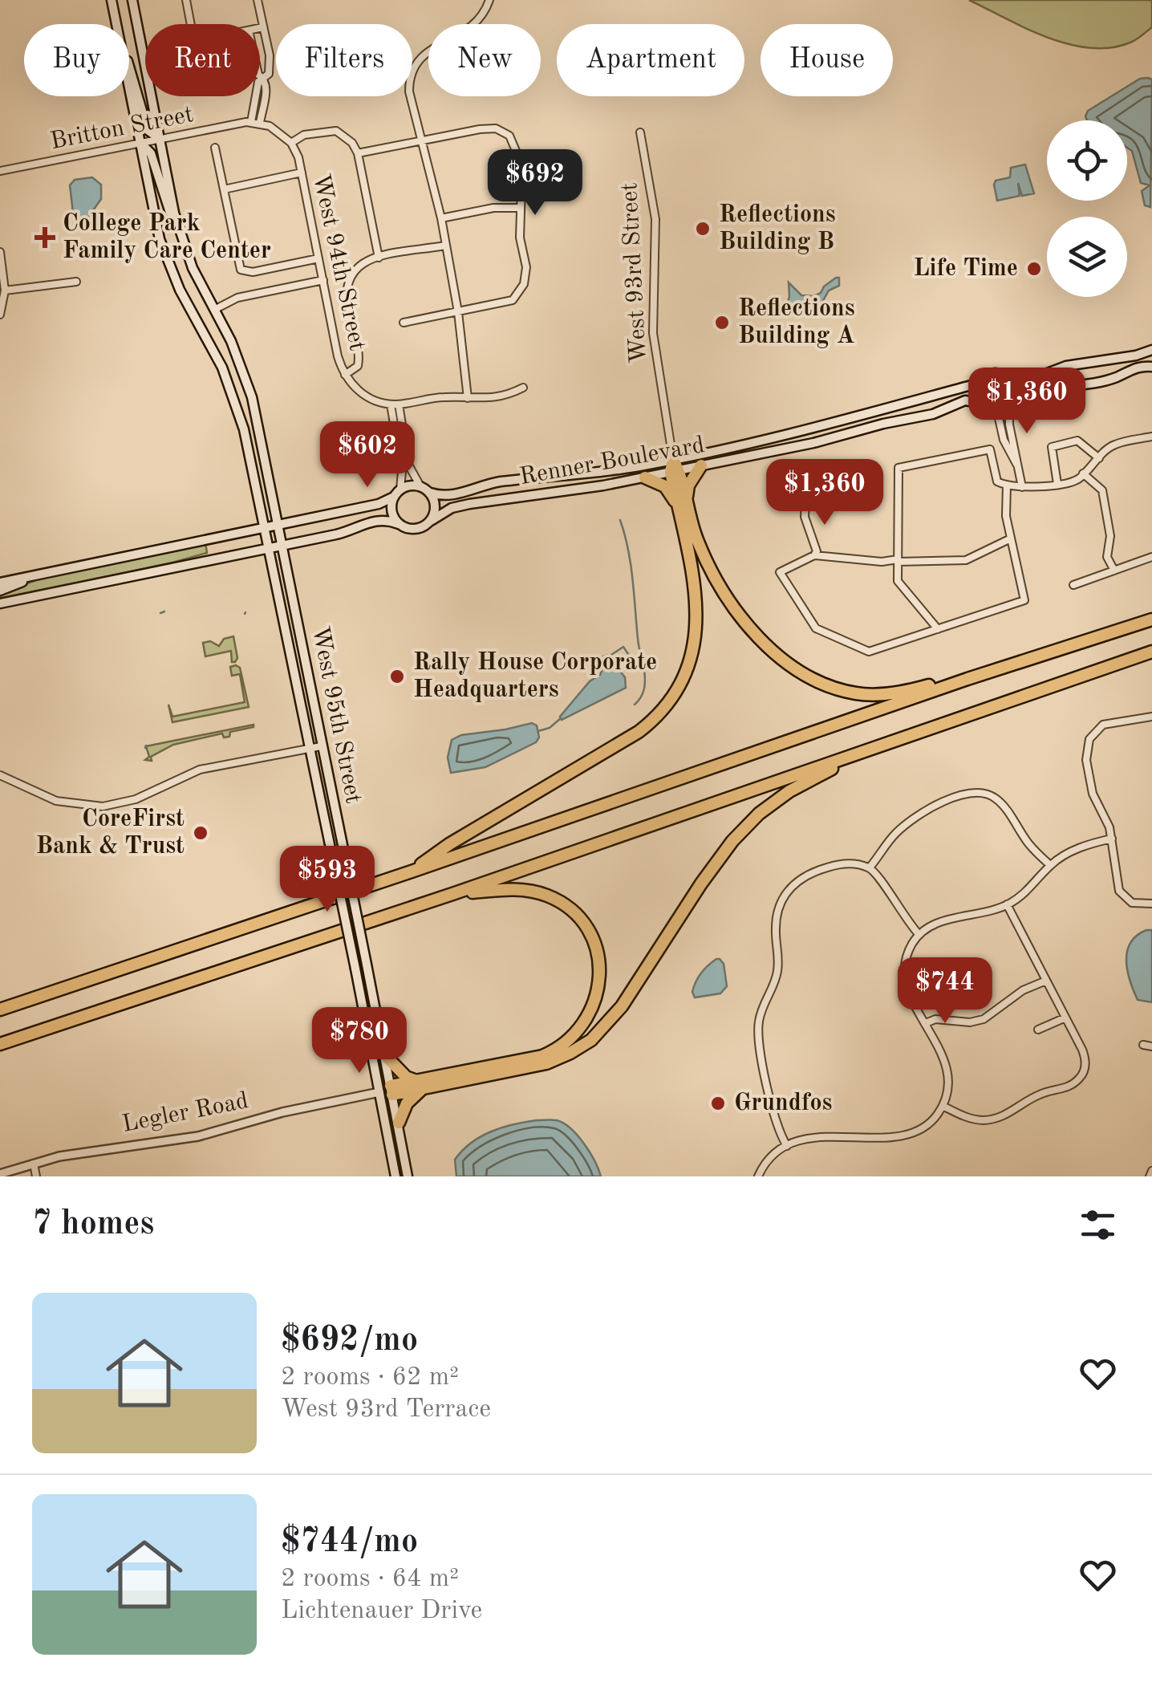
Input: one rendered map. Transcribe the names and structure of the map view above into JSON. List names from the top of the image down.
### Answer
{
  "streets": {
    "main road": ["Renner Boulevard", "West 95th Street"],
    "street": [
      "Britton Street",
      "West 94th Street",
      "West 93rd Street",
      "Legler Road"
    ]
  },
  "crossings": [
    ["Britton Street", "West 95th Street"],
    ["West 93rd Street", "Renner Boulevard"],
    ["West 95th Street", "Legler Road"]
  ],
  "places": {
    "other": [
      "Reflections Building B",
      "Life Time",
      "Reflections Building A",
      "Rally House Corporate Headquarters",
      "CoreFirst Bank & Trust",
      "Grundfos"
    ],
    "health": ["College Park Family Care Center"]
  },
  "page": {
    "chip": [
      "Buy",
      "Rent",
      "Filters",
      "New",
      "Apartment",
      "House"
    ],
    "price": [
      "$692",
      "$1,360",
      "$602",
      "$1,360",
      "$593",
      "$744",
      "$780"
    ],
    "heading": "7 homes",
    "list": [
      {
        "name": "$692/mo",
        "note": "2 rooms · 62 m² · West 93rd Terrace"
      },
      {
        "name": "$744/mo",
        "note": "2 rooms · 64 m² · Lichtenauer Drive"
      }
    ]
  }
}
